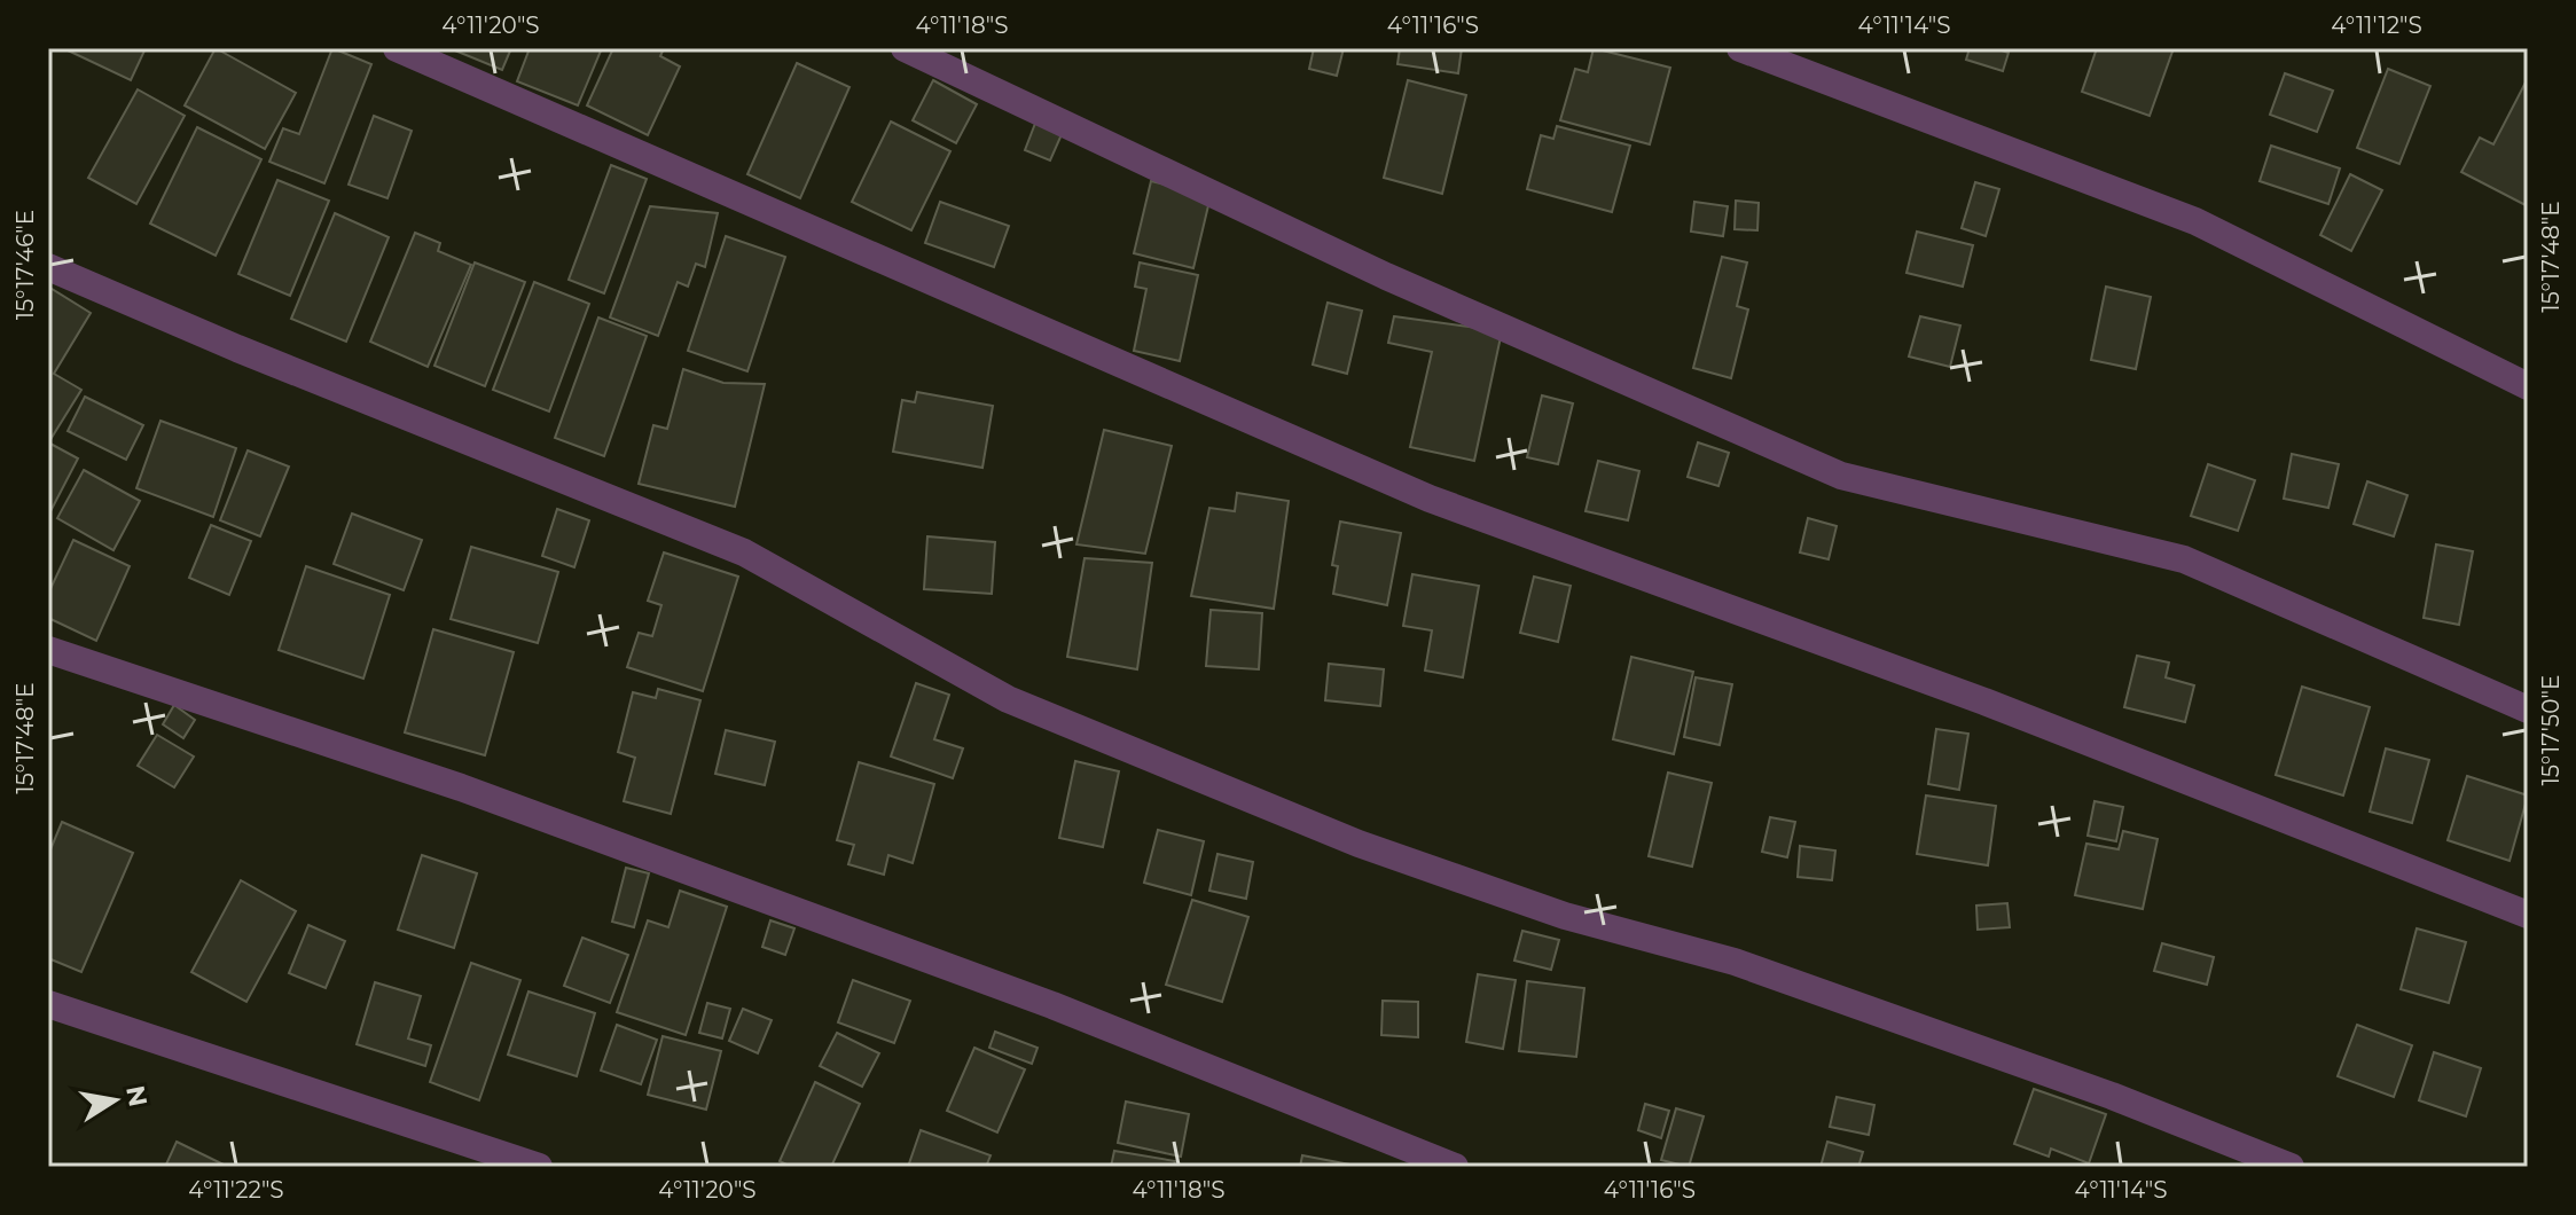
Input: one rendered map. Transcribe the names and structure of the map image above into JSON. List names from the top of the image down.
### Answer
{
  "north": "right",
  "coordinates": [
    "4°11'20\"S",
    "4°11'18\"S",
    "4°11'16\"S",
    "4°11'14\"S",
    "4°11'12\"S",
    "15°17'48\"E",
    "15°17'46\"E",
    "15°17'50\"E",
    "4°11'22\"S"
  ]
}
